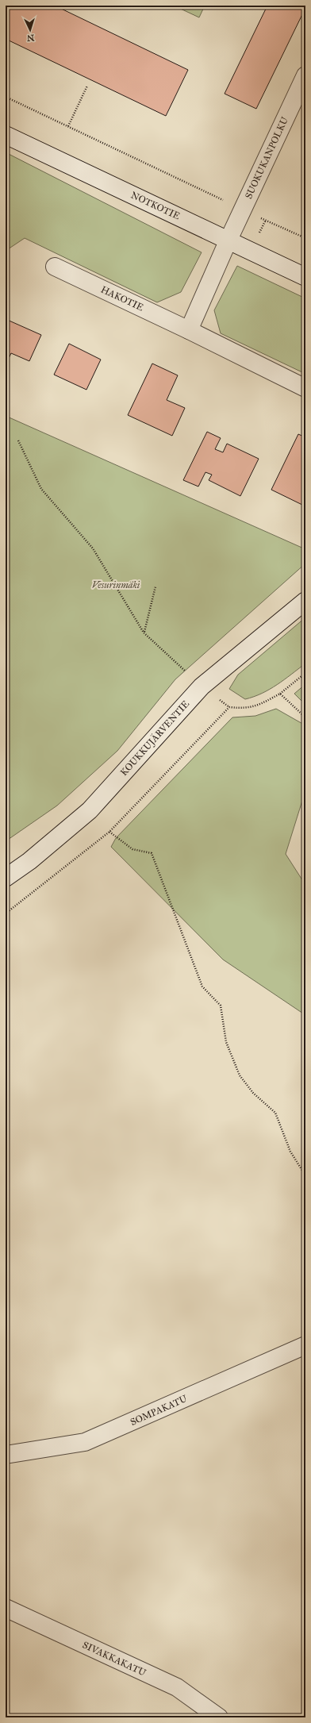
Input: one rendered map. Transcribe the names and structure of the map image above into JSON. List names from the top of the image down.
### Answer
{
  "streets": {
    "street": [
      "SUOKUKANPOLKU",
      "NOTKOTIE",
      "HAKOTIE",
      "KOUKKUJÄRVENTIE",
      "SOMPAKATU",
      "SIVAKKAKATU"
    ]
  },
  "crossings": [
    ["SUOKUKANPOLKU", "NOTKOTIE"]
  ],
  "parks": ["Vesurinmäki"],
  "north": "bottom"
}
